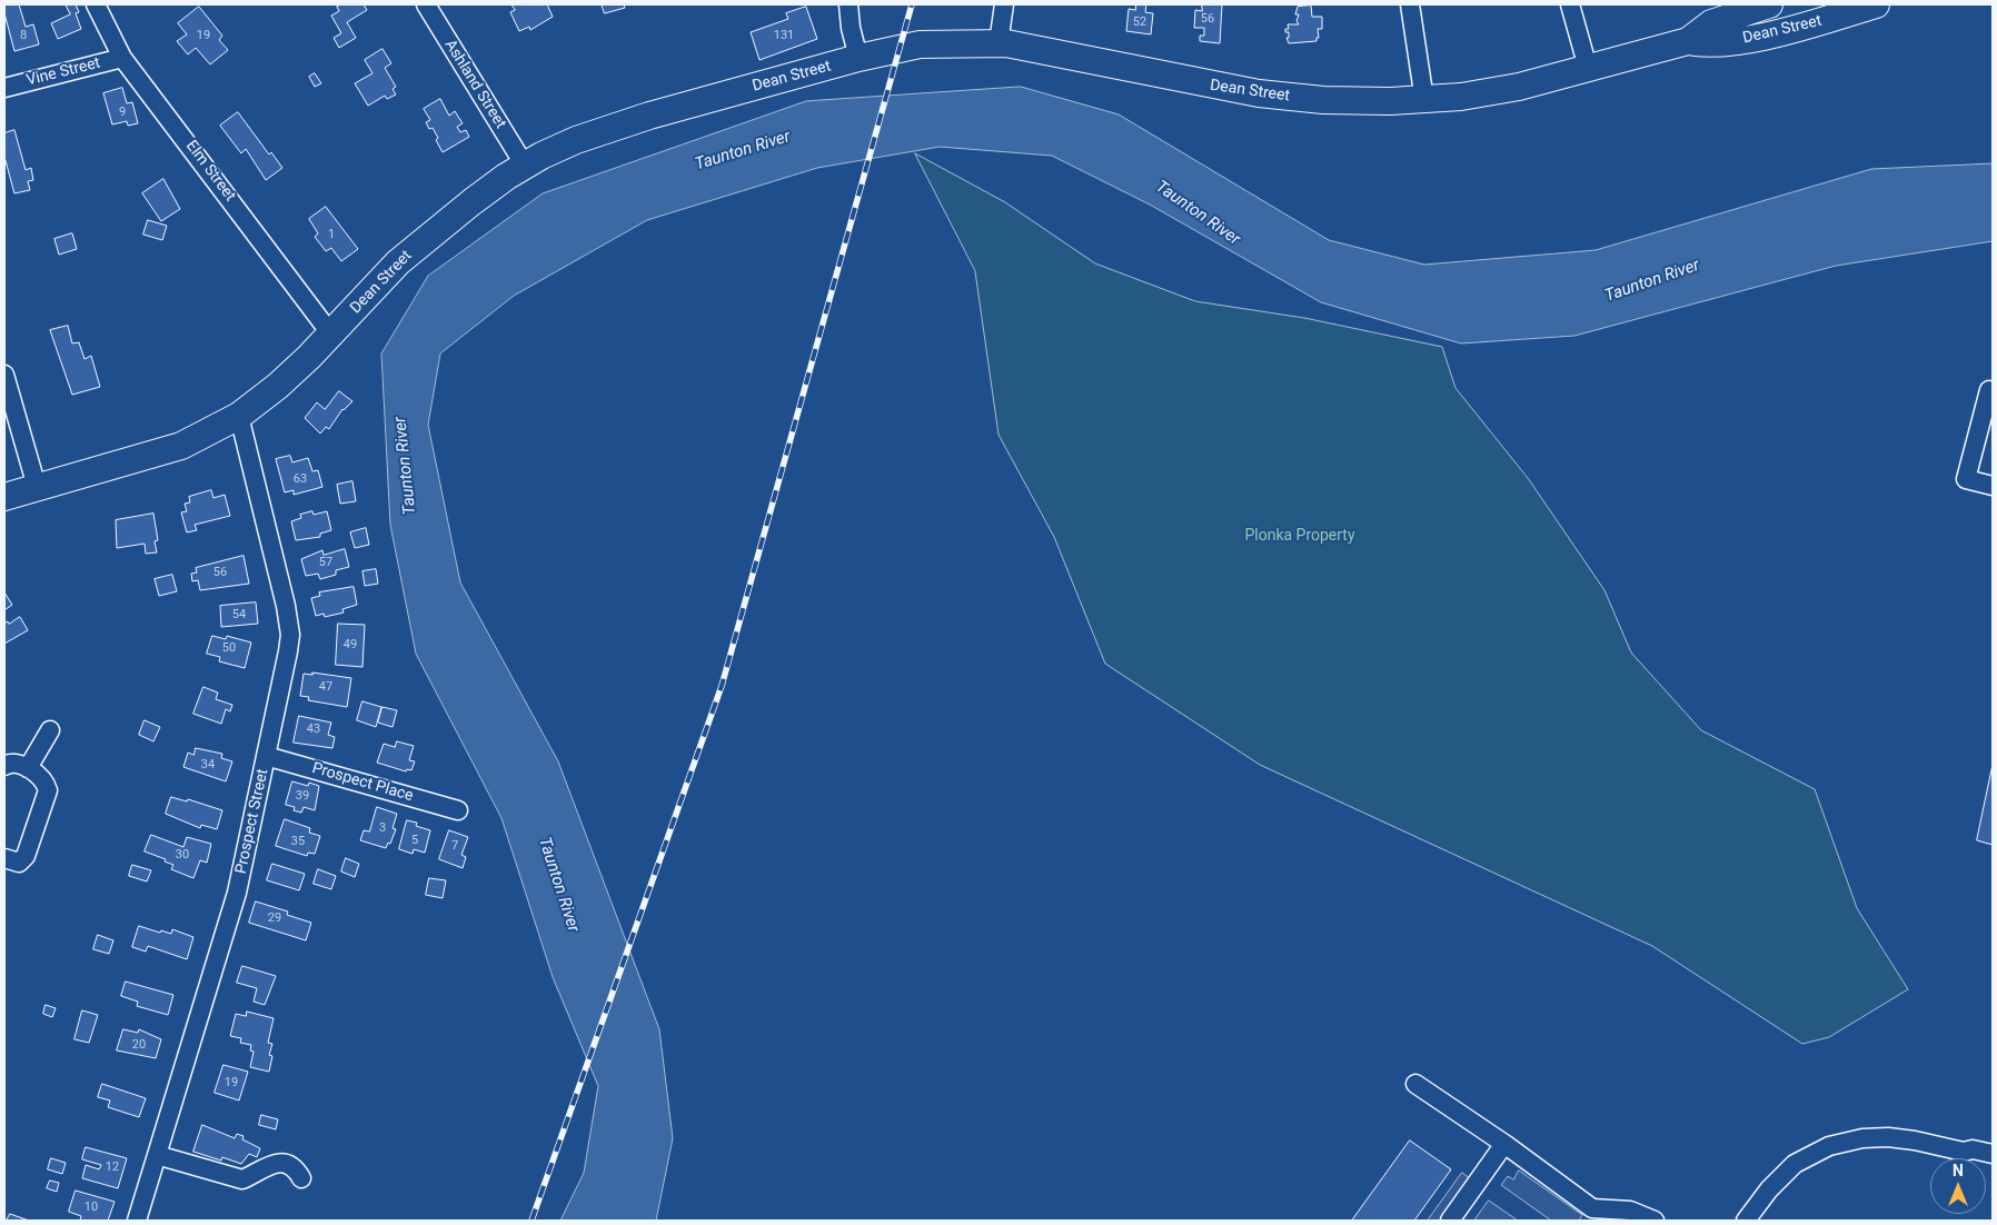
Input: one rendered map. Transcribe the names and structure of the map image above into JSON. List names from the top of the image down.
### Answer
{
  "streets": {
    "highway": ["Dean Street"],
    "street": [
      "Vine Street",
      "Ashland Street",
      "Elm Street",
      "Prospect Place",
      "Prospect Street"
    ]
  },
  "crossings": [
    ["Dean Street", "Ashland Street"],
    ["Dean Street", "Elm Street"],
    ["Dean Street", "Prospect Street"],
    ["Vine Street", "Elm Street"],
    ["Prospect Place", "Prospect Street"]
  ],
  "water": ["Taunton River"],
  "parks": ["Plonka Property"],
  "house_numbers": [
    "56",
    "52",
    "8",
    "19",
    "131",
    "9",
    "1",
    "63",
    "57",
    "56",
    "54",
    "49",
    "50",
    "47",
    "43",
    "34",
    "39",
    "3",
    "5",
    "35",
    "7",
    "30",
    "29",
    "20",
    "19",
    "12",
    "10"
  ],
  "north": "top"
}
